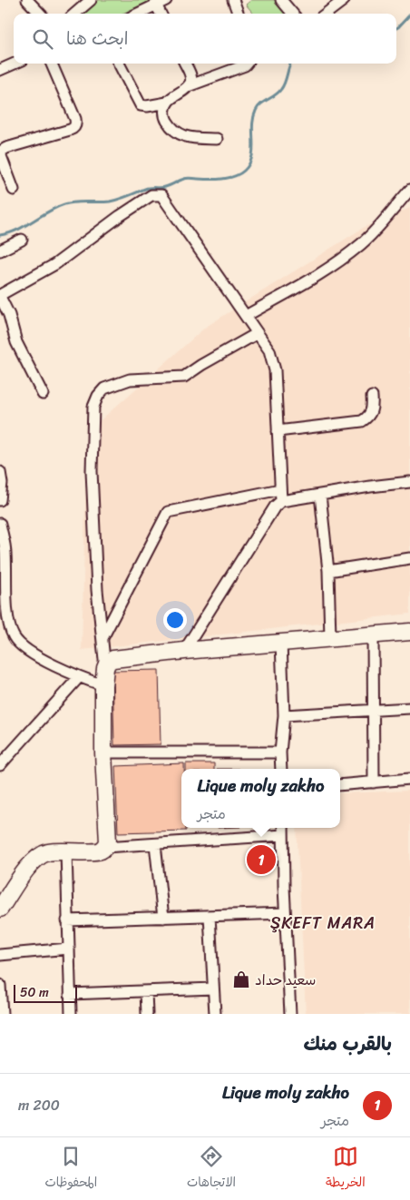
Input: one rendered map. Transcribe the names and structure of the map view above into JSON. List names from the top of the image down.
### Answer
{
  "districts": ["ŞKEFT MARA"],
  "places": {
    "shop": ["سعيد حداد"]
  },
  "scale_bar": "50 m",
  "page": {
    "search": "ابحث هنا",
    "popup": ["Lique moly zakho", "متجر"],
    "pins": "1",
    "scale": "50 m",
    "heading": "بالقرب منك",
    "list": [
      {
        "mark": "1",
        "name": "Lique moly zakho",
        "note": "متجر",
        "value": "200 m"
      }
    ],
    "nav": ["الخريطة", "الاتجاهات", "المحفوظات"]
  }
}
